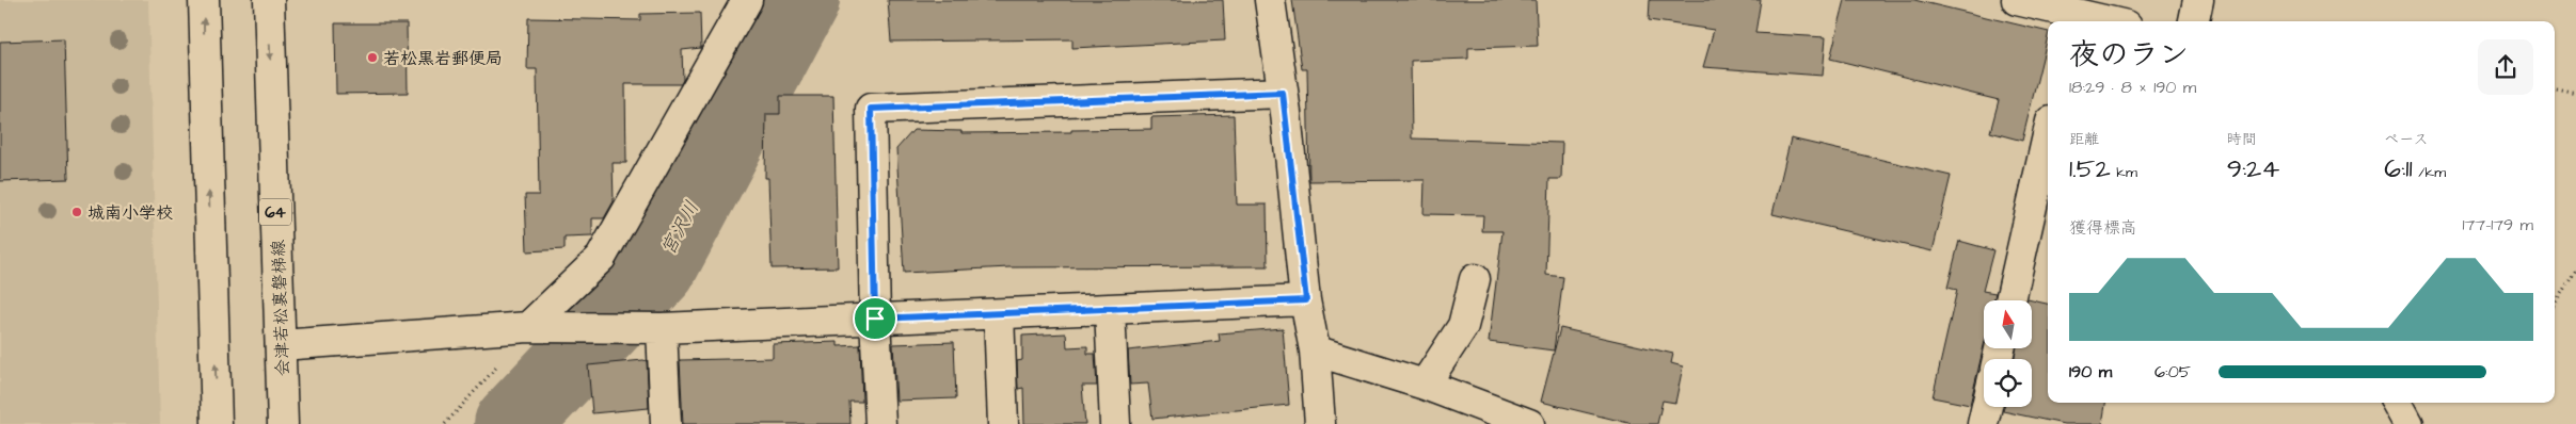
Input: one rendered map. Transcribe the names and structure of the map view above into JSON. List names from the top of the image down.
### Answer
{
  "streets": {
    "street": ["64", "会津若松裏磐梯線"]
  },
  "water": ["宮沢川"],
  "places": ["若松黒岩郵便局", "城南小学校"],
  "north": "top",
  "page": {
    "heading": ["夜のラン", "18:29 · 8 × 190 m"],
    "stats": [
      ["距離", "1.52 km"],
      ["時間", "9:24"],
      ["ペース", "6:11 /km"]
    ],
    "chart": ["獲得標高", "177–179 m"],
    "list": [
      {
        "name": "190 m",
        "note": "6:05"
      }
    ]
  }
}
